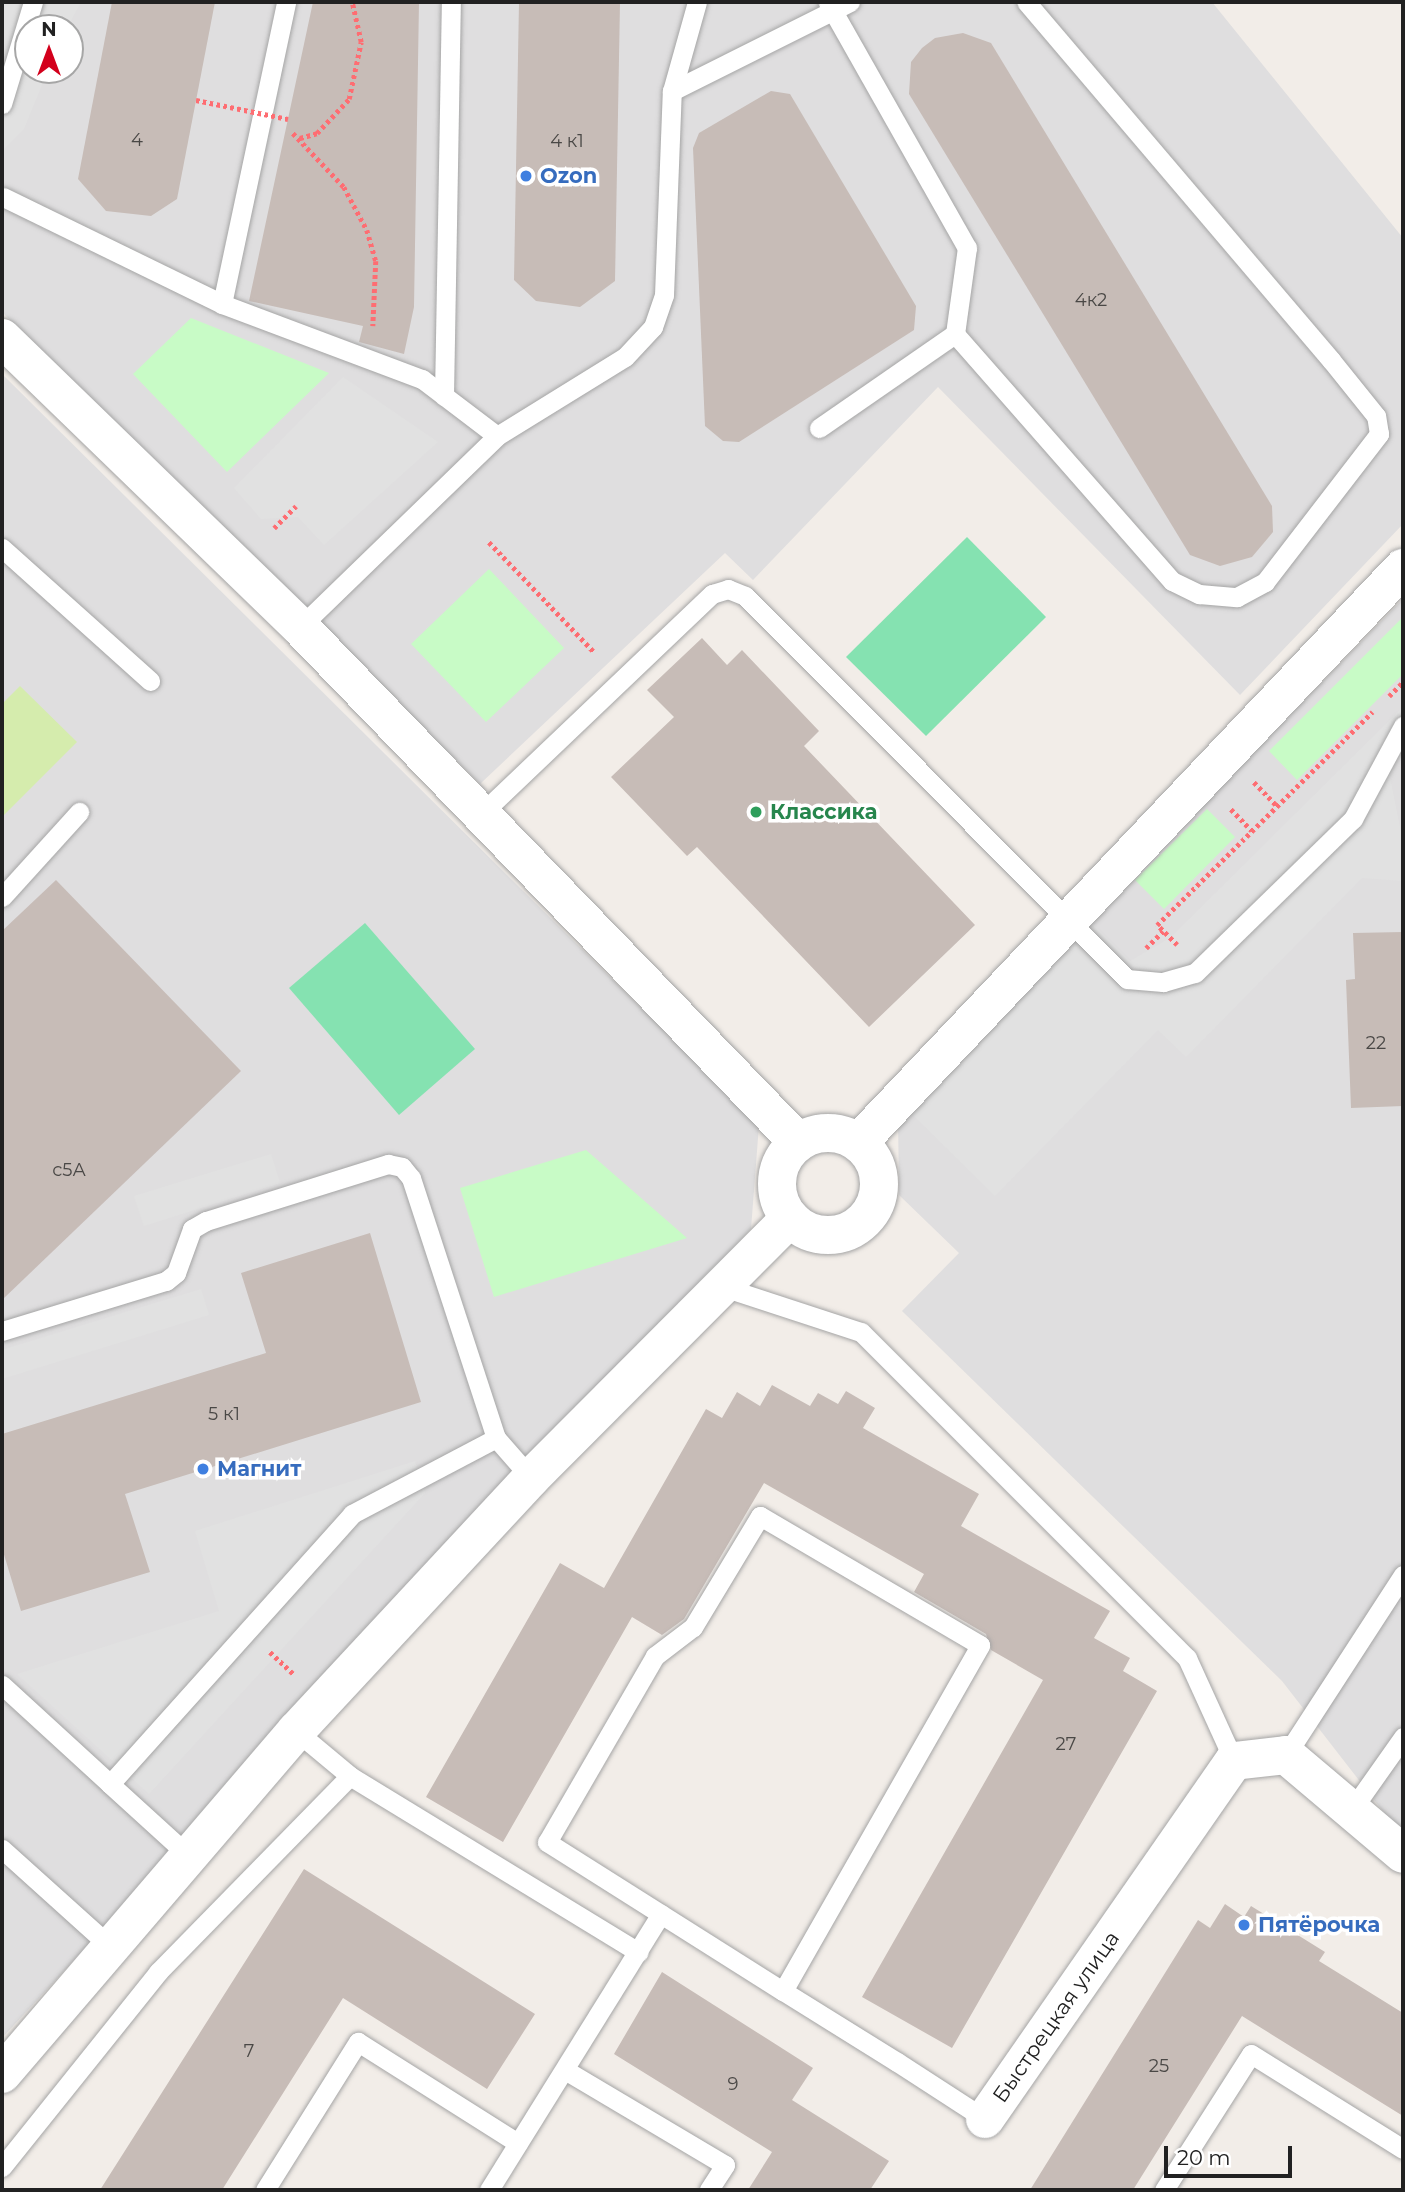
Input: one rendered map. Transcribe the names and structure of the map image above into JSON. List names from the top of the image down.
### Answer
{
  "streets": {
    "street": ["Быстрецкая улица"]
  },
  "places": [
    "Ozon",
    "Классика",
    "Магнит",
    "Пятёрочка"
  ],
  "house_numbers": [
    "4",
    "4 к1",
    "4к2",
    "22",
    "с5А",
    "5 к1",
    "27",
    "7",
    "25",
    "9"
  ],
  "scale_bar": "20 m",
  "north": "top"
}
